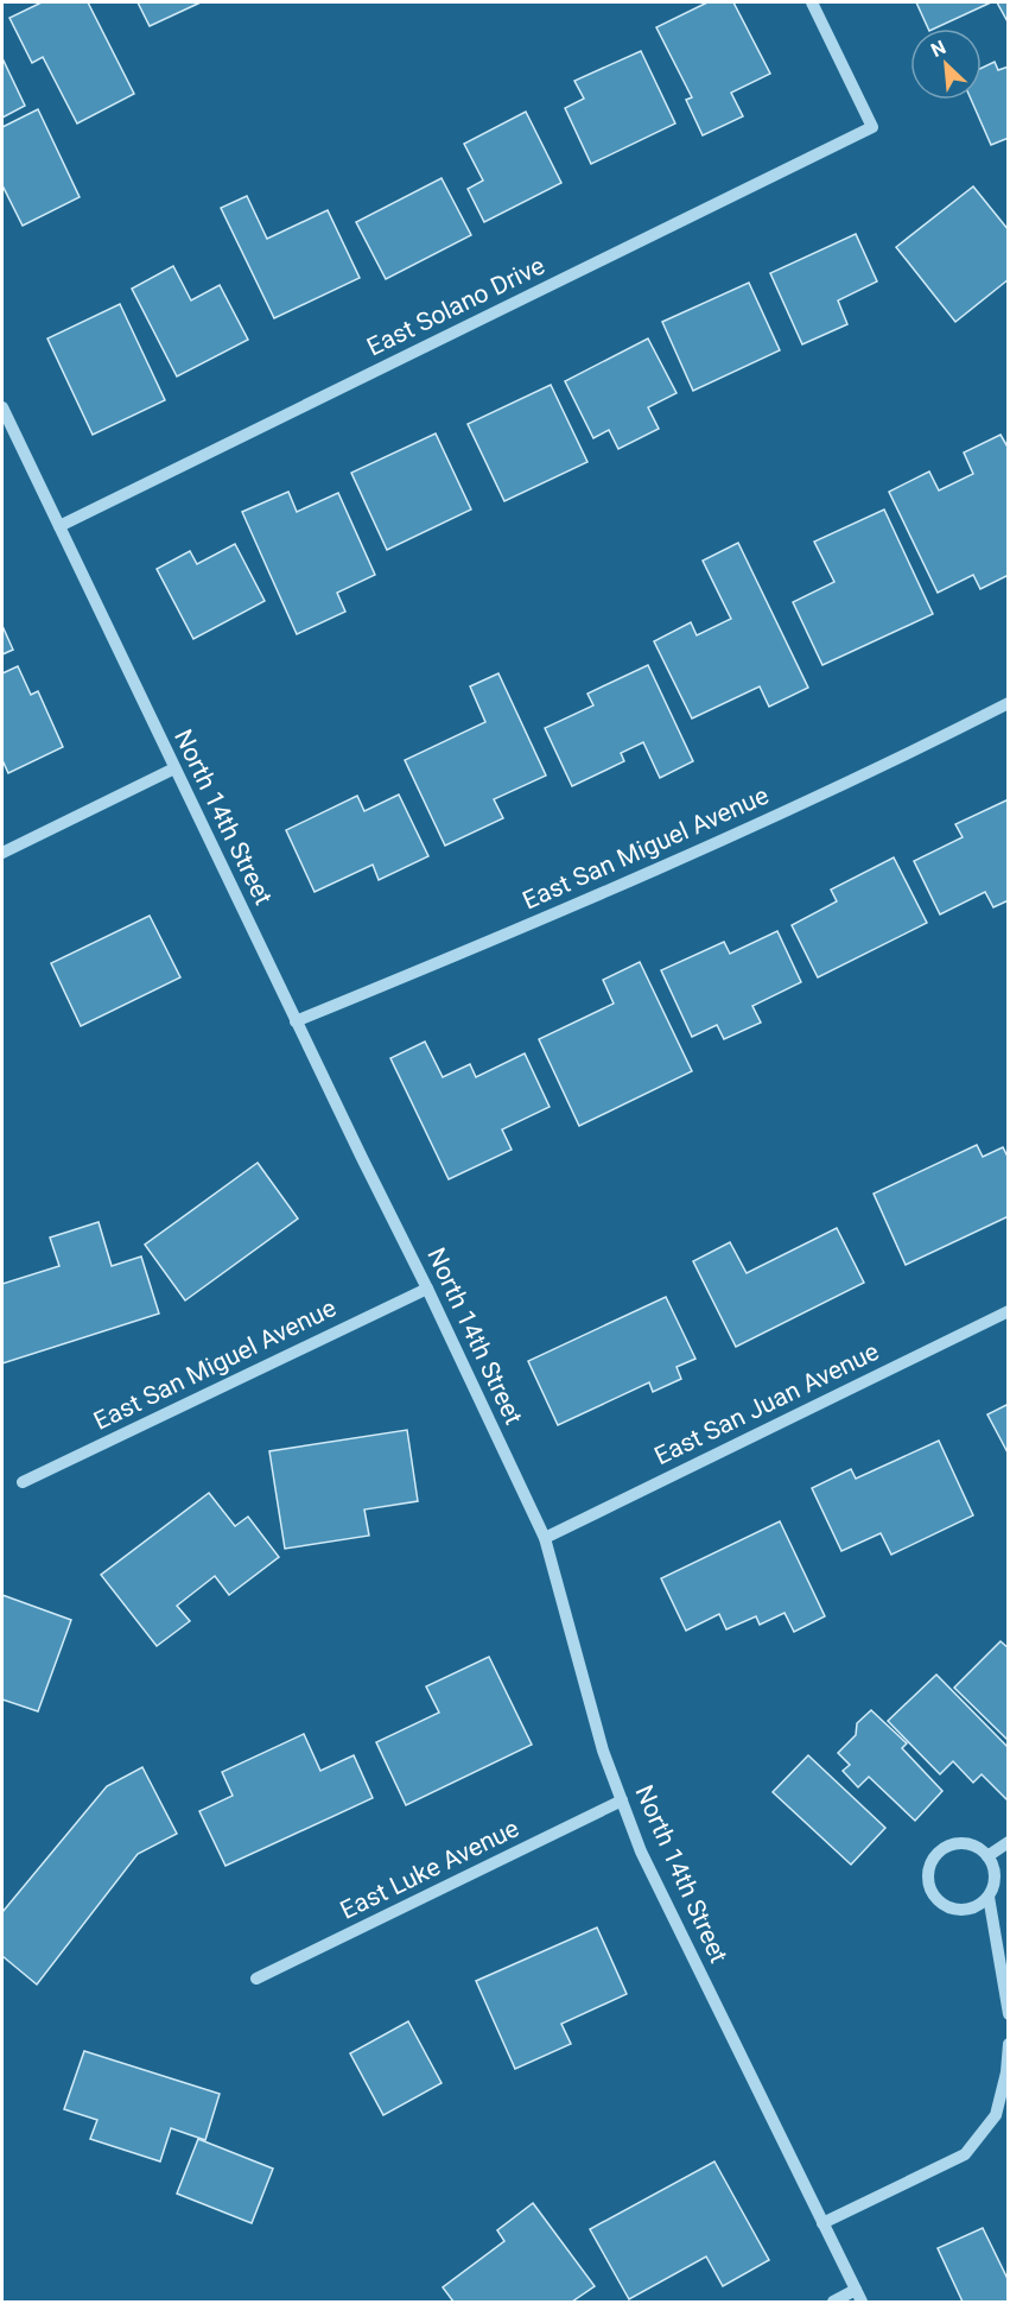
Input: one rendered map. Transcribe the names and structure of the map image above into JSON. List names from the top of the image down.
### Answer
{
  "streets": {
    "street": [
      "East Solano Drive",
      "North 14th Street",
      "East San Miguel Avenue",
      "East San Juan Avenue",
      "East Luke Avenue"
    ]
  },
  "crossings": [
    ["East Solano Drive", "North 14th Street"],
    ["North 14th Street", "East San Miguel Avenue"],
    ["North 14th Street", "East San Juan Avenue"],
    ["North 14th Street", "East Luke Avenue"]
  ],
  "north": "top left"
}
